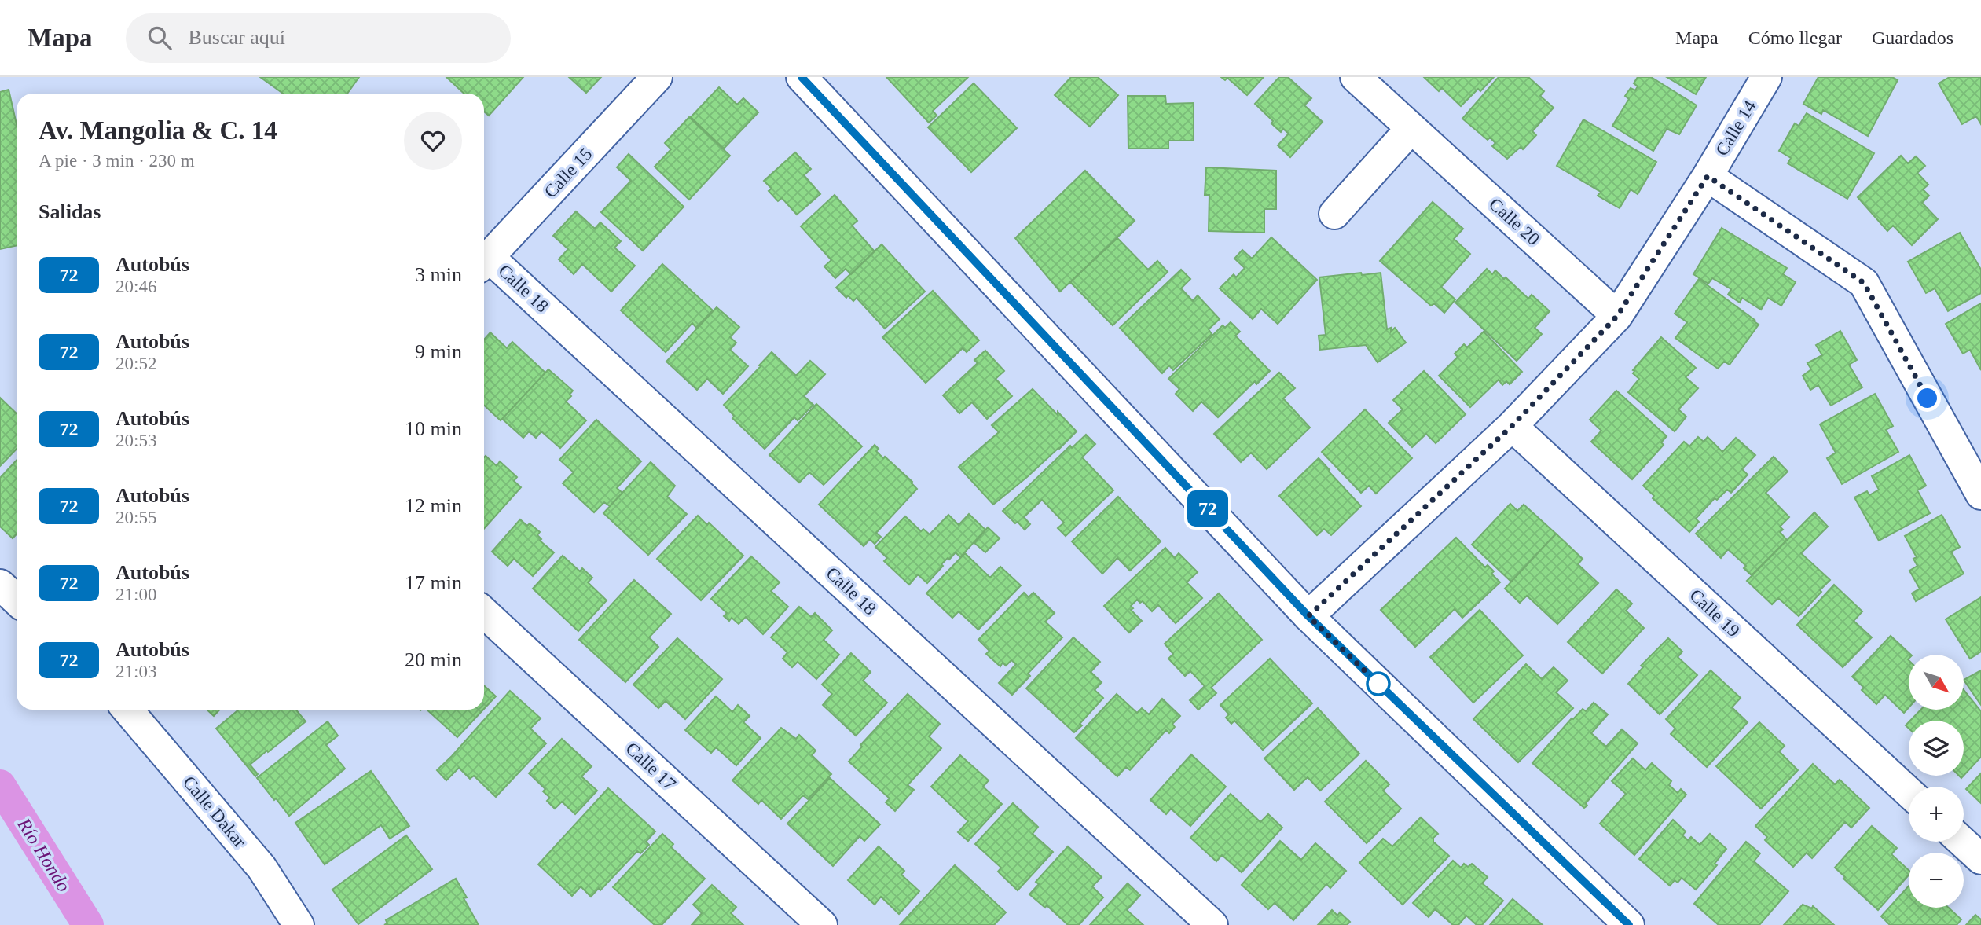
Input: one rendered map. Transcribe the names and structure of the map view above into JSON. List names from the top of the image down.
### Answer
{
  "streets": {
    "street": [
      "Calle 14",
      "Calle 15",
      "Calle 20",
      "Calle 18",
      "Calle 19",
      "Calle 17",
      "Calle Dakar"
    ]
  },
  "crossings": [
    ["Calle 14", "Calle 20"],
    ["Calle 14", "Calle 19"],
    ["Calle 15", "Calle 18"]
  ],
  "water": ["Río Hondo"],
  "lines": ["bus line 72"],
  "north": "bottom right",
  "page": {
    "header": "Mapa",
    "search": "Buscar aquí",
    "nav": ["Mapa", "Cómo llegar", "Guardados"],
    "on_map": "72",
    "heading": [
      ["Av. Mangolia & C. 14", "A pie · 3 min · 230 m"],
      "Salidas"
    ],
    "list": [
      {
        "mark": "72",
        "name": "Autobús",
        "note": "20:46",
        "value": "3 min"
      },
      {
        "mark": "72",
        "name": "Autobús",
        "note": "20:52",
        "value": "9 min"
      },
      {
        "mark": "72",
        "name": "Autobús",
        "note": "20:53",
        "value": "10 min"
      },
      {
        "mark": "72",
        "name": "Autobús",
        "note": "20:55",
        "value": "12 min"
      },
      {
        "mark": "72",
        "name": "Autobús",
        "note": "21:00",
        "value": "17 min"
      },
      {
        "mark": "72",
        "name": "Autobús",
        "note": "21:03",
        "value": "20 min"
      }
    ],
    "map_buttons": ["+", "−"]
  }
}
